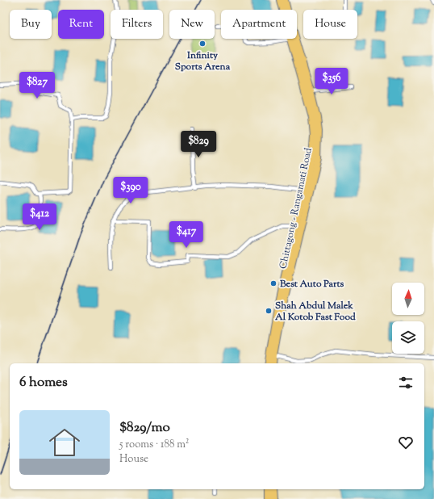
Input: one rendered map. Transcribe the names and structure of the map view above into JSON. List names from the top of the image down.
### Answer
{
  "streets": {
    "highway": ["Chittagong - Rangamati Road"]
  },
  "places": ["Infinity Sports Arena", "Best Auto Parts", "Shah Abdul Malek Al Kotob Fast Food"],
  "north": "top",
  "page": {
    "chip": [
      "Buy",
      "Rent",
      "Filters",
      "New",
      "Apartment",
      "House"
    ],
    "price": [
      "$356",
      "$827",
      "$829",
      "$390",
      "$412",
      "$417"
    ],
    "heading": "6 homes",
    "list": [
      {
        "name": "$829/mo",
        "note": "5 rooms · 188 m² · House"
      }
    ]
  }
}
